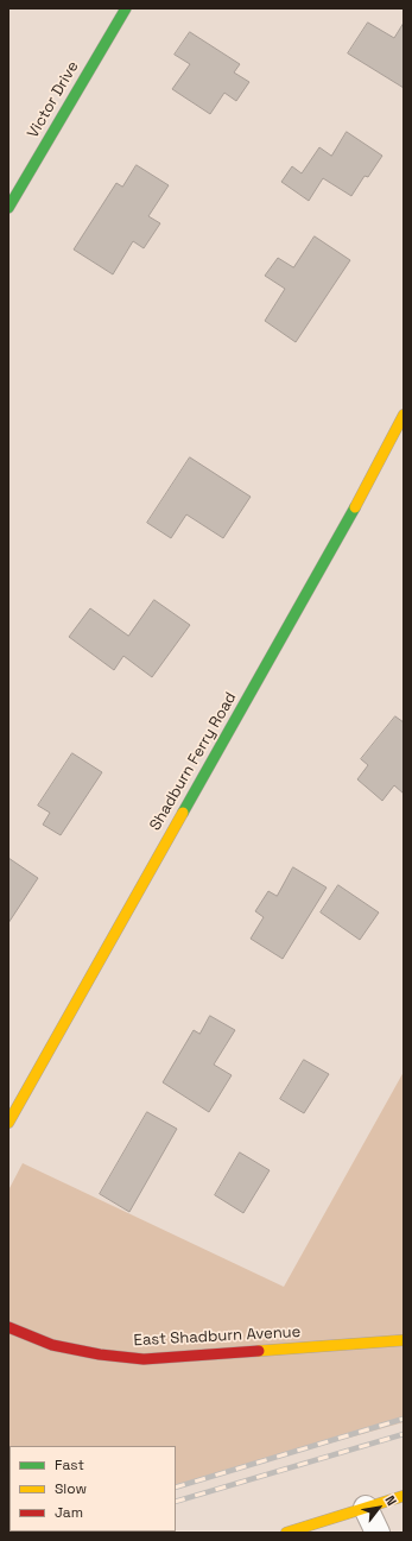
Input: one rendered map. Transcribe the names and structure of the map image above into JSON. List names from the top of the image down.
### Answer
{
  "streets": {
    "street": ["Victor Drive", "Shadburn Ferry Road", "East Shadburn Avenue"]
  },
  "legend": ["Fast", "Slow", "Jam"],
  "north": "top right"
}
